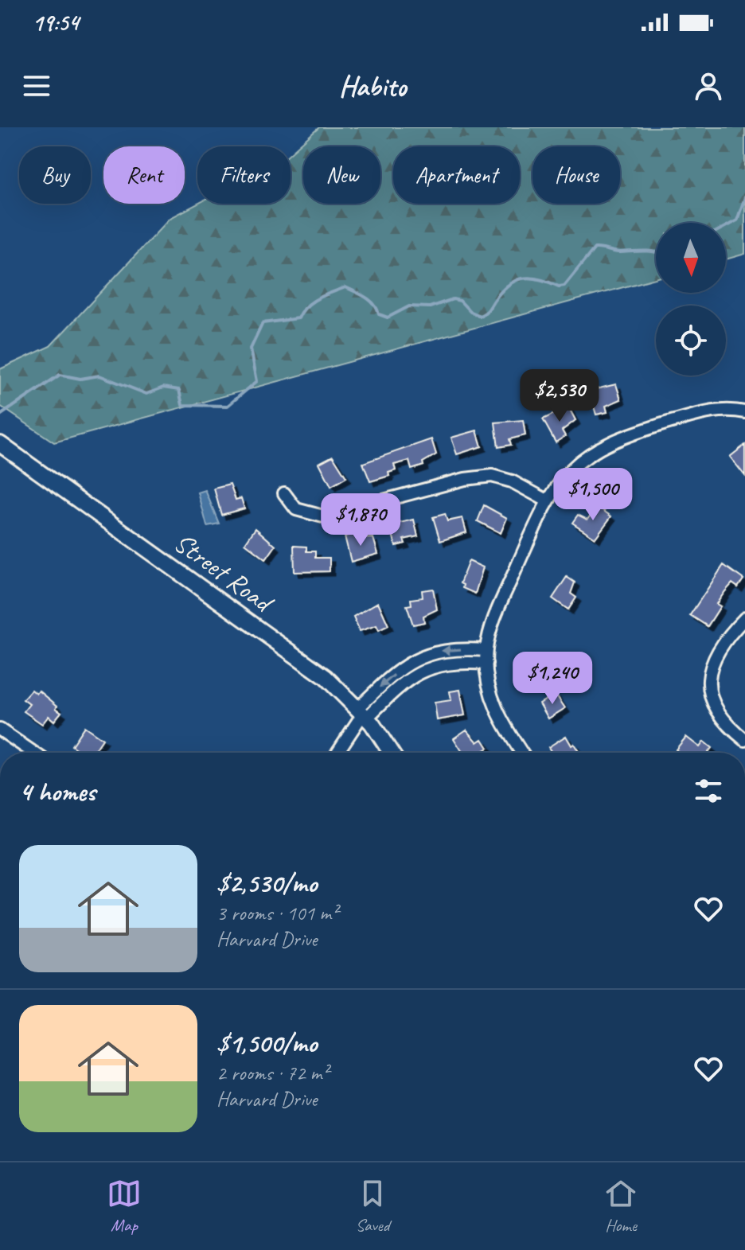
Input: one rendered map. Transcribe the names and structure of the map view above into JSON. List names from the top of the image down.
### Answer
{
  "streets": {
    "main road": ["Street Road"]
  },
  "north": "bottom",
  "page": {
    "status": "19:54",
    "header": "Habito",
    "chip": [
      "Buy",
      "Rent",
      "Filters",
      "New",
      "Apartment",
      "House"
    ],
    "price": [
      "$2,530",
      "$1,500",
      "$1,870",
      "$1,240"
    ],
    "heading": "4 homes",
    "list": [
      {
        "name": "$2,530/mo",
        "note": "3 rooms · 101 m² · Harvard Drive"
      },
      {
        "name": "$1,500/mo",
        "note": "2 rooms · 72 m² · Harvard Drive"
      }
    ],
    "tabs": ["Map", "Saved", "Home"]
  }
}
